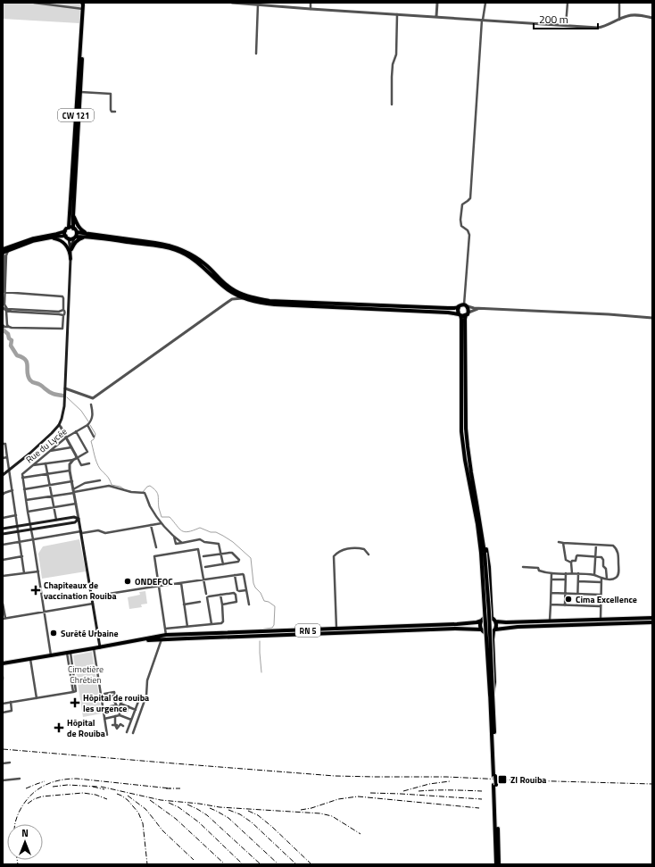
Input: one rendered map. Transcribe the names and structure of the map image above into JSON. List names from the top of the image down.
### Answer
{
  "streets": {
    "highway": ["CW 121", "RN 5"],
    "street": ["Rue du Lycée"]
  },
  "parks": ["Cimetière Chrétien"],
  "places": {
    "other": ["ONDEFOC", "Cima Excellence", "Surêté Urbaine"],
    "health": ["Chapiteaux de vaccination Rouiba", "Hôpital de rouiba les urgence", "Hôpital de Rouiba"],
    "transit": ["ZI Rouiba"]
  },
  "scale_bar": "200 m",
  "north": "top"
}
